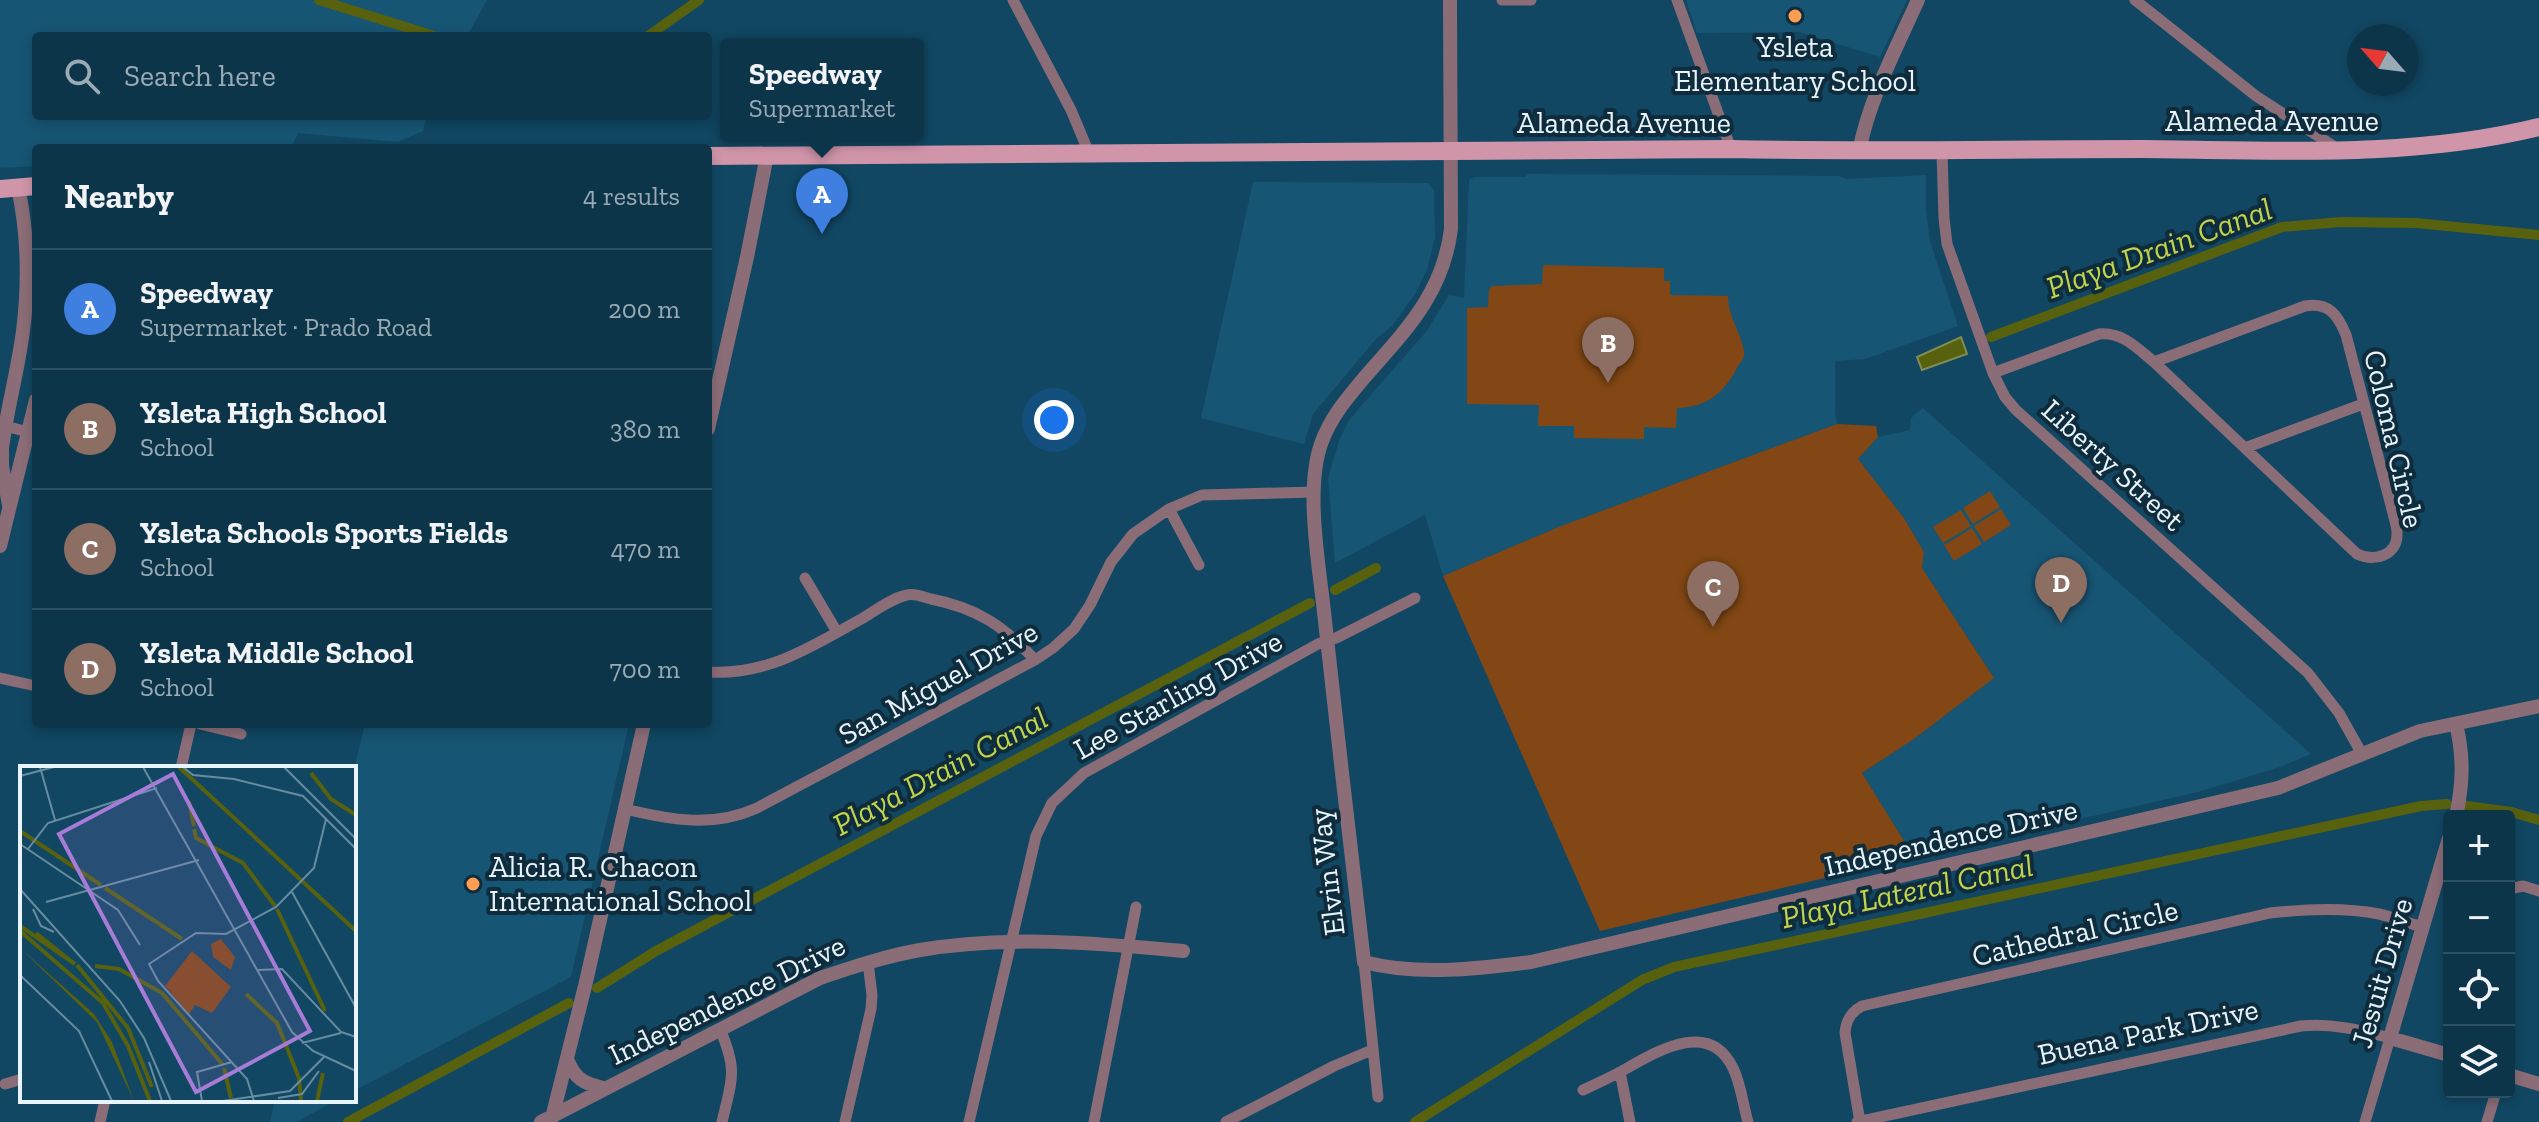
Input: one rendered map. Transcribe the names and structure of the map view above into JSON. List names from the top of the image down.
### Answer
{
  "streets": {
    "main road": ["Alameda Avenue"],
    "street": [
      "Coloma Circle",
      "Liberty Street",
      "San Miguel Drive",
      "Lee Starling Drive",
      "Independence Drive",
      "Elvin Way",
      "Cathedral Circle",
      "Jesuit Drive",
      "Buena Park Drive"
    ]
  },
  "crossings": [
    ["Alameda Avenue", "Liberty Street"],
    ["Alameda Avenue", "Elvin Way"],
    ["Coloma Circle", "Liberty Street"],
    ["Liberty Street", "Independence Drive"],
    ["San Miguel Drive", "Elvin Way"],
    ["Lee Starling Drive", "Independence Drive"],
    ["Lee Starling Drive", "Elvin Way"],
    ["Independence Drive", "Elvin Way"],
    ["Cathedral Circle", "Jesuit Drive"],
    ["Cathedral Circle", "Buena Park Drive"],
    ["Jesuit Drive", "Buena Park Drive"]
  ],
  "water": ["Playa Drain Canal", "Playa Lateral Canal"],
  "places": ["Ysleta Elementary School", "Alicia R. Chacon International School"],
  "north": "top left",
  "page": {
    "search": "Search here",
    "popup": ["Speedway", "Supermarket"],
    "heading": ["Nearby", "4 results"],
    "pins": [
      "A",
      "B",
      "D",
      "C"
    ],
    "list": [
      {
        "mark": "A",
        "name": "Speedway",
        "note": "Supermarket · Prado Road",
        "value": "200 m"
      },
      {
        "mark": "B",
        "name": "Ysleta High School",
        "note": "School",
        "value": "380 m"
      },
      {
        "mark": "C",
        "name": "Ysleta Schools Sports Fields",
        "note": "School",
        "value": "470 m"
      },
      {
        "mark": "D",
        "name": "Ysleta Middle School",
        "note": "School",
        "value": "700 m"
      }
    ],
    "map_buttons": ["+", "−"]
  }
}
